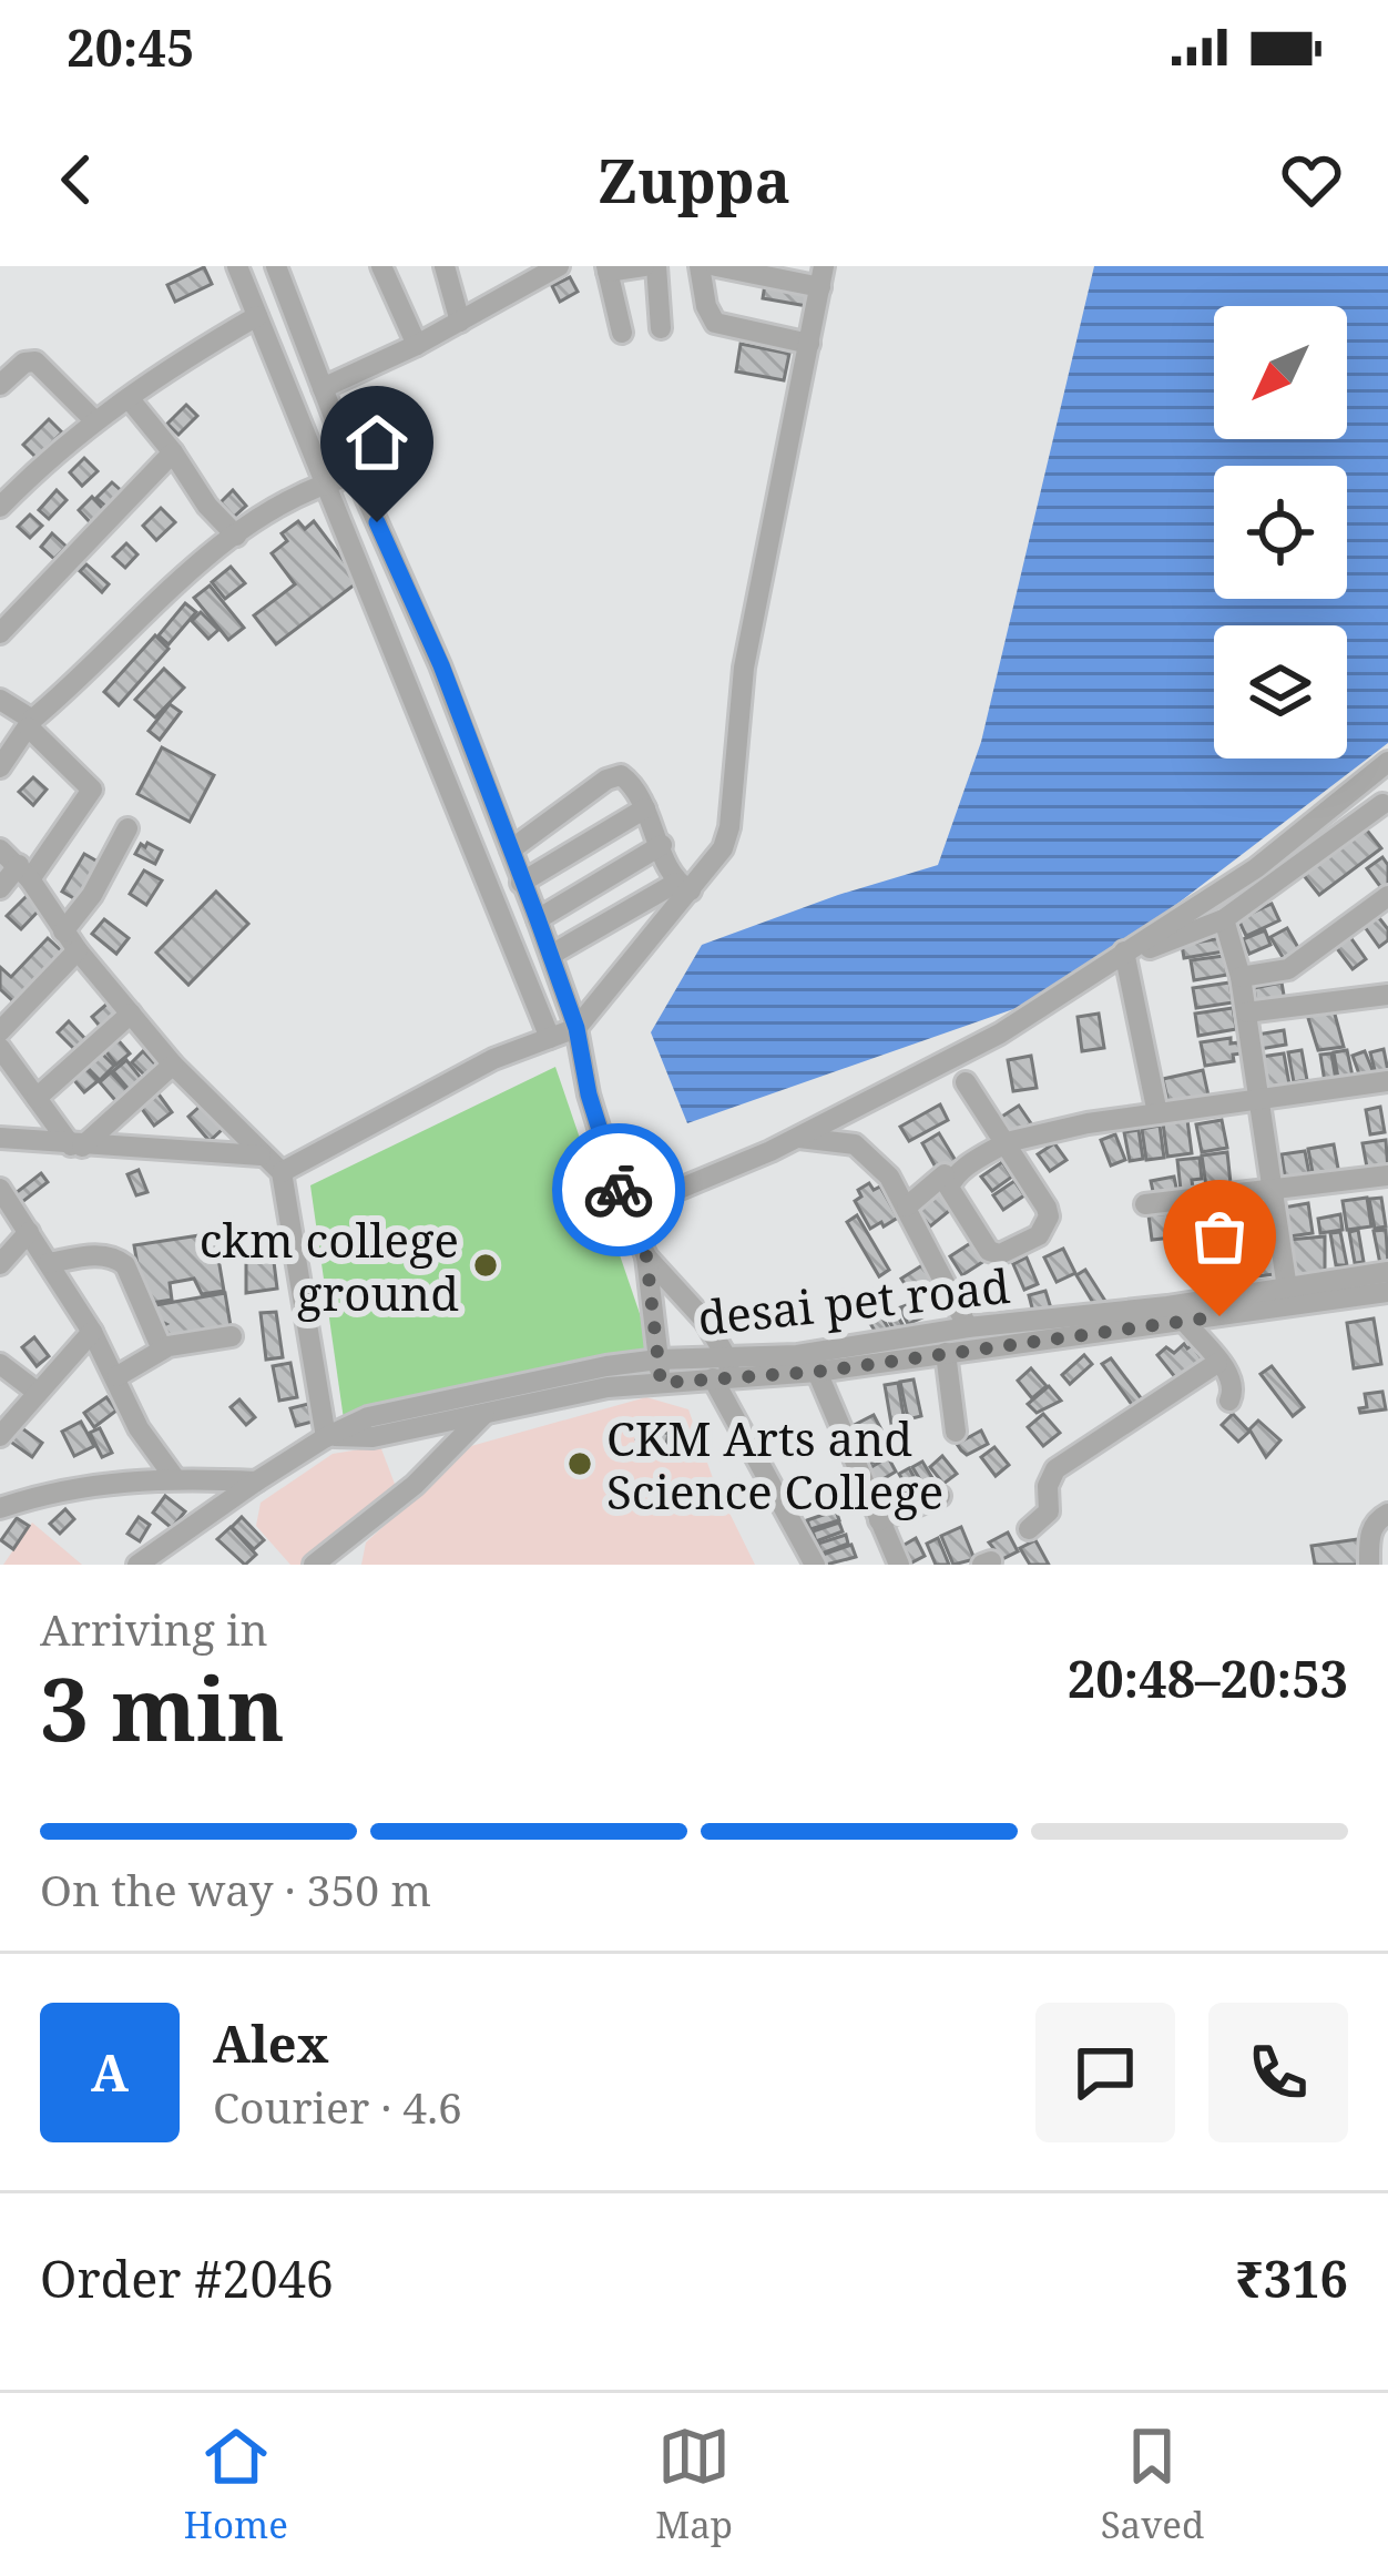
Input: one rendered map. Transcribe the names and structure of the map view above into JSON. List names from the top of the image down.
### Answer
{
  "streets": {
    "street": ["desai pet road"]
  },
  "places": ["ckm college ground", "CKM Arts and Science College"],
  "north": "bottom left",
  "page": {
    "status": "20:45",
    "header": "Zuppa",
    "heading": ["3 min", "Arriving in", "20:48–20:53"],
    "panel": [
      "Alex",
      "Courier · 4.6",
      "Order #2046",
      "₹316"
    ],
    "bar": "On the way · 350 m",
    "round": "A",
    "tabs": ["Home", "Map", "Saved"]
  }
}
